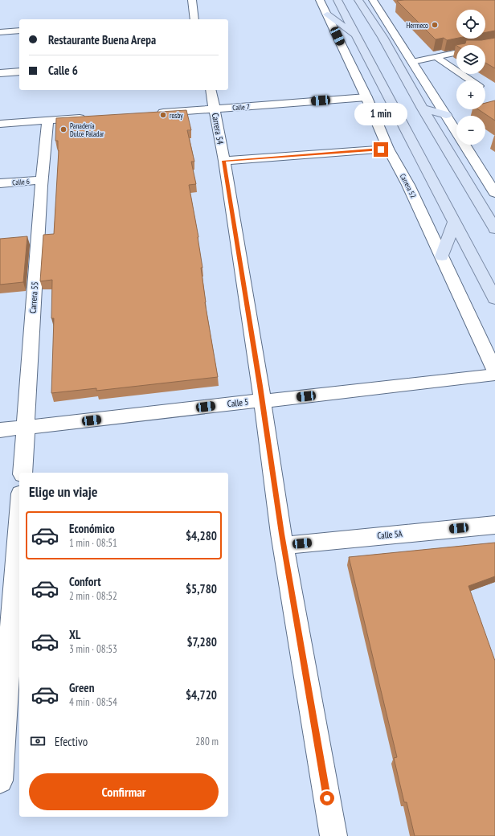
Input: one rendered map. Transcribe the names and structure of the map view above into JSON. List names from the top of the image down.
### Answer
{
  "streets": {
    "street": [
      "Calle 7",
      "Carrera 54",
      "Calle 6",
      "Carrera 52",
      "Carrera 55",
      "Calle 5",
      "Calle 5A"
    ]
  },
  "crossings": [
    ["Calle 7", "Carrera 54"],
    ["Calle 7", "Carrera 52"],
    ["Carrera 54", "Calle 5"],
    ["Carrera 54", "Calle 5A"],
    ["Calle 6", "Carrera 55"],
    ["Carrera 55", "Calle 5"]
  ],
  "places": ["Hermeco", "rosby", "Panadería Dulce Paladar"],
  "page": {
    "map_buttons": ["+", "−"],
    "banner": ["Restaurante Buena Arepa", "Calle 6"],
    "bubble": "1 min",
    "heading": "Elige un viaje",
    "list": [
      {
        "name": "Económico",
        "note": "1 min · 08:51",
        "value": "$4,280"
      },
      {
        "name": "Confort",
        "note": "2 min · 08:52",
        "value": "$5,780"
      },
      {
        "name": "XL",
        "note": "3 min · 08:53",
        "value": "$7,280"
      },
      {
        "name": "Green",
        "note": "4 min · 08:54",
        "value": "$4,720"
      }
    ],
    "pay": ["Efectivo", "280 m"],
    "buttons": "Confirmar"
  }
}
